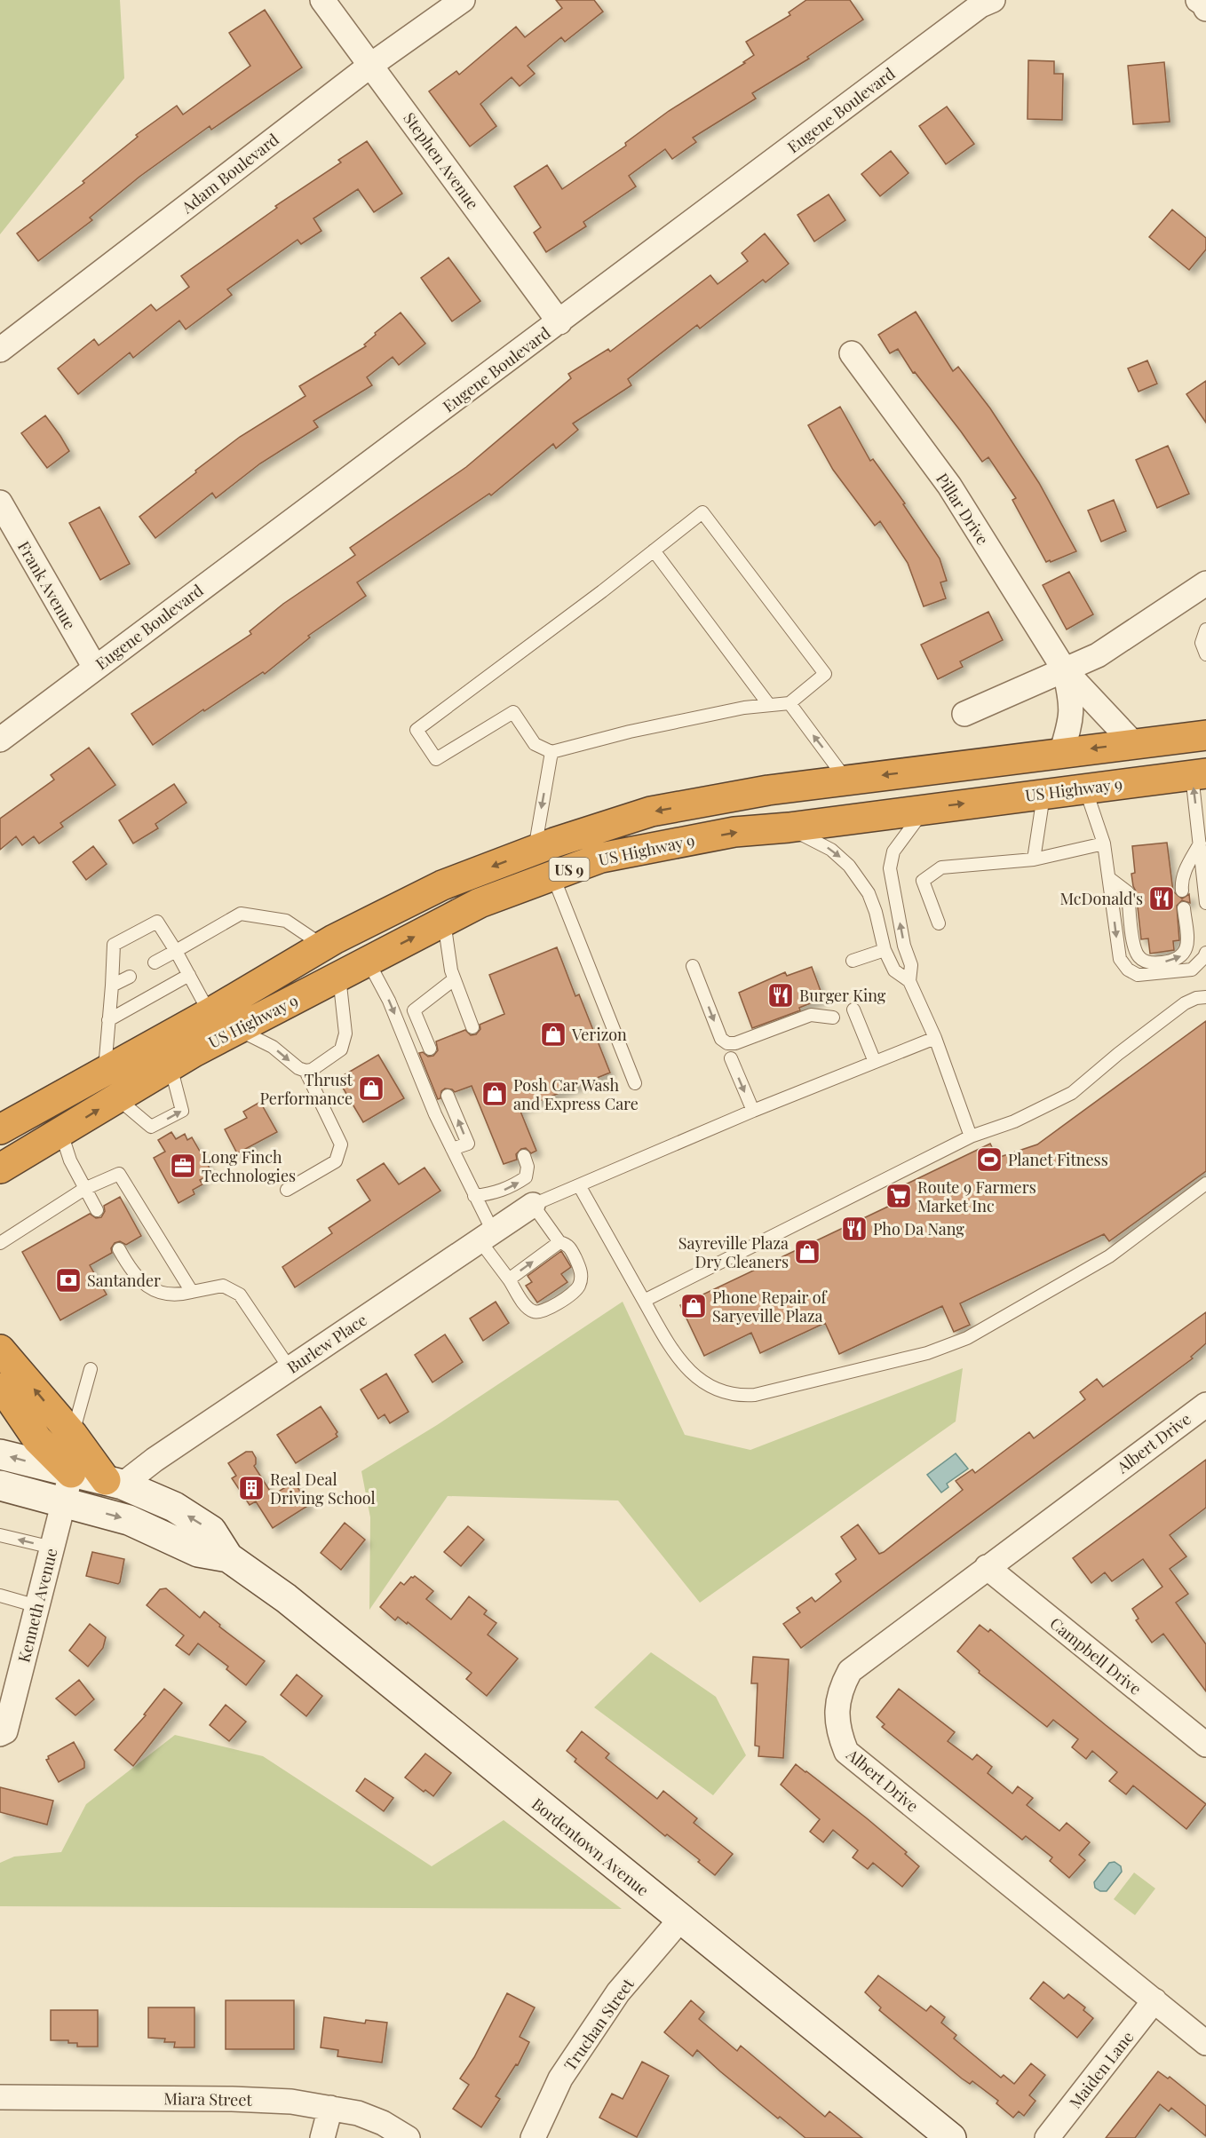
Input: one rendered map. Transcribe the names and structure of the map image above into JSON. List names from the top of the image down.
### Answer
{
  "streets": {
    "highway": ["US Highway 9", "US 9"],
    "street": [
      "Eugene Boulevard",
      "Stephen Avenue",
      "Adam Boulevard",
      "Pillar Drive",
      "Frank Avenue",
      "Burlew Place",
      "Albert Drive",
      "Kenneth Avenue",
      "Campbell Drive",
      "Bordentown Avenue",
      "Truchan Street",
      "Maiden Lane",
      "Miara Street"
    ]
  },
  "crossings": [
    ["Eugene Boulevard", "Stephen Avenue"],
    ["Eugene Boulevard", "Frank Avenue"],
    ["Stephen Avenue", "Adam Boulevard"],
    ["Pillar Drive", "US Highway 9"],
    ["Burlew Place", "Bordentown Avenue"],
    ["Albert Drive", "Campbell Drive"],
    ["Albert Drive", "Maiden Lane"],
    ["Kenneth Avenue", "Bordentown Avenue"],
    ["Bordentown Avenue", "Truchan Street"]
  ],
  "places": {
    "restaurant": ["McDonald's", "Burger King", "Pho Da Nang"],
    "shop": [
      "Verizon",
      "Thrust Performance",
      "Posh Car Wash and Express Care",
      "Sayreville Plaza Dry Cleaners",
      "Phone Repair of Saryeville Plaza"
    ],
    "sports": ["Planet Fitness"],
    "office": ["Long Finch Technologies"],
    "supermarket": ["Route 9 Farmers Market Inc"],
    "bank": ["Santander"],
    "building": ["Real Deal Driving School"]
  }
}
